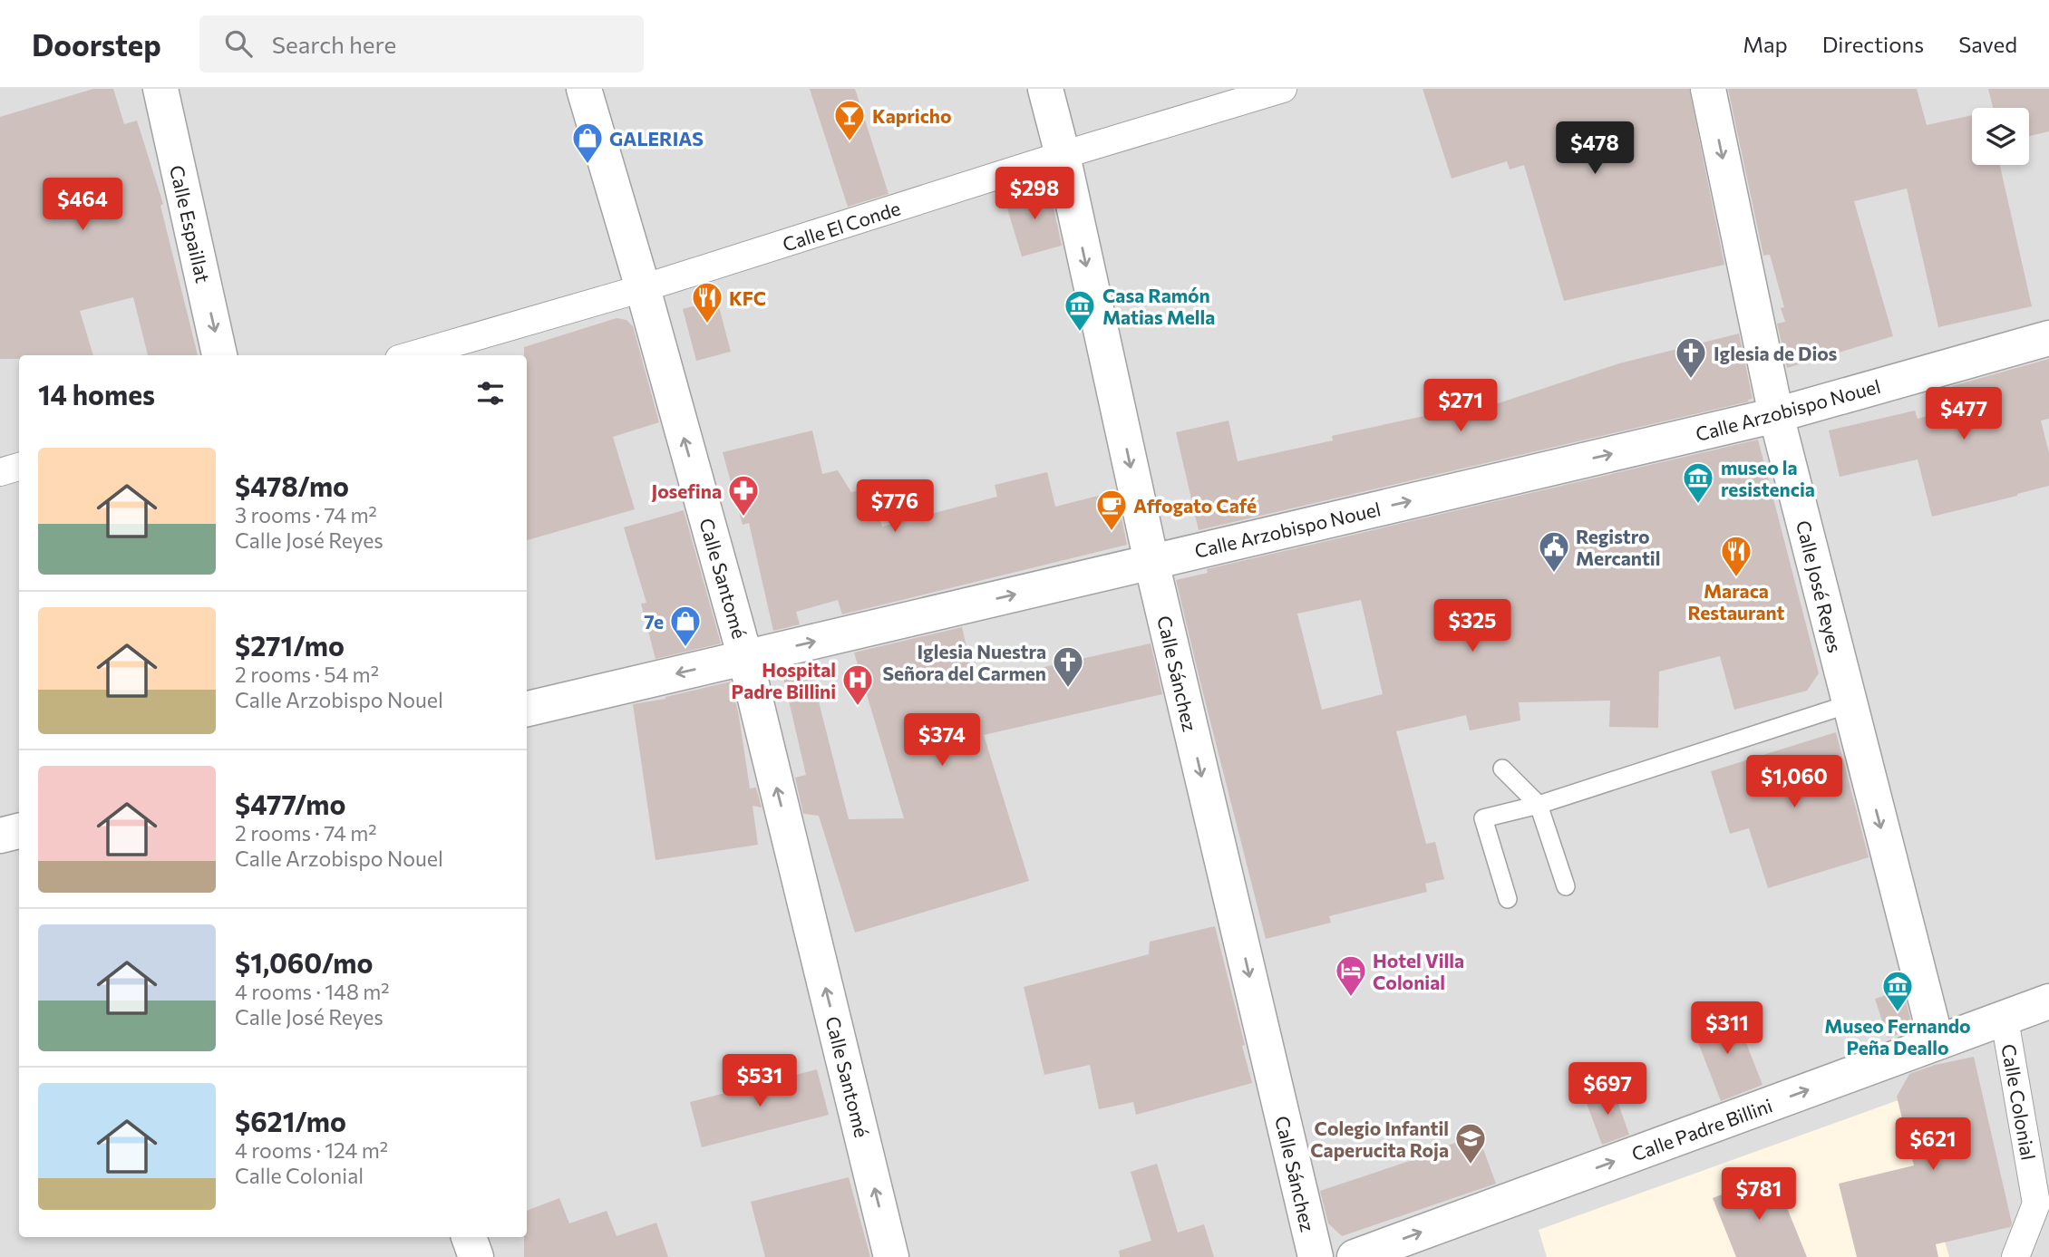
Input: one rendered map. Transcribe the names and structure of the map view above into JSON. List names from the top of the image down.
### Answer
{
  "streets": {
    "street": [
      "Calle Espaillat",
      "Calle El Conde",
      "Calle Arzobispo Nouel",
      "Calle Santomé",
      "Calle José Reyes",
      "Calle Sánchez",
      "Calle Colonial",
      "Calle Padre Billini"
    ]
  },
  "crossings": [
    ["Calle El Conde", "Calle Santomé"],
    ["Calle El Conde", "Calle Sánchez"],
    ["Calle Arzobispo Nouel", "Calle Santomé"],
    ["Calle Arzobispo Nouel", "Calle José Reyes"],
    ["Calle Arzobispo Nouel", "Calle Sánchez"],
    ["Calle José Reyes", "Calle Padre Billini"],
    ["Calle Colonial", "Calle Padre Billini"]
  ],
  "one_way": [
    "Calle Espaillat",
    "Calle Santomé",
    "Calle José Reyes",
    "Calle Sánchez",
    "Calle Padre Billini"
  ],
  "places": {
    "bar": ["Kapricho"],
    "shop": ["GALERIAS", "7e"],
    "restaurant": ["KFC", "Maraca Restaurant"],
    "museum": ["Casa Ramón Matias Mella", "museo la resistencia", "Museo Fernando Peña Deallo"],
    "church": ["Iglesia de Dios", "Iglesia Nuestra Señora del Carmen"],
    "pharmacy": ["Josefina"],
    "cafe": ["Affogato Café"],
    "public building": ["Registro Mercantil"],
    "hospital": ["Hospital Padre Billini"],
    "hotel": ["Hotel Villa Colonial"],
    "school or university": ["Colegio Infantil Caperucita Roja"]
  },
  "page": {
    "header": "Doorstep",
    "search": "Search here",
    "nav": ["Map", "Directions", "Saved"],
    "price": [
      "$478",
      "$298",
      "$464",
      "$271",
      "$477",
      "$776",
      "$325",
      "$374",
      "$1,060",
      "$311",
      "$531",
      "$697",
      "$621",
      "$781"
    ],
    "heading": "14 homes",
    "list": [
      {
        "name": "$478/mo",
        "note": "3 rooms · 74 m² · Calle José Reyes"
      },
      {
        "name": "$271/mo",
        "note": "2 rooms · 54 m² · Calle Arzobispo Nouel"
      },
      {
        "name": "$477/mo",
        "note": "2 rooms · 74 m² · Calle Arzobispo Nouel"
      },
      {
        "name": "$1,060/mo",
        "note": "4 rooms · 148 m² · Calle José Reyes"
      },
      {
        "name": "$621/mo",
        "note": "4 rooms · 124 m² · Calle Colonial"
      }
    ]
  }
}
